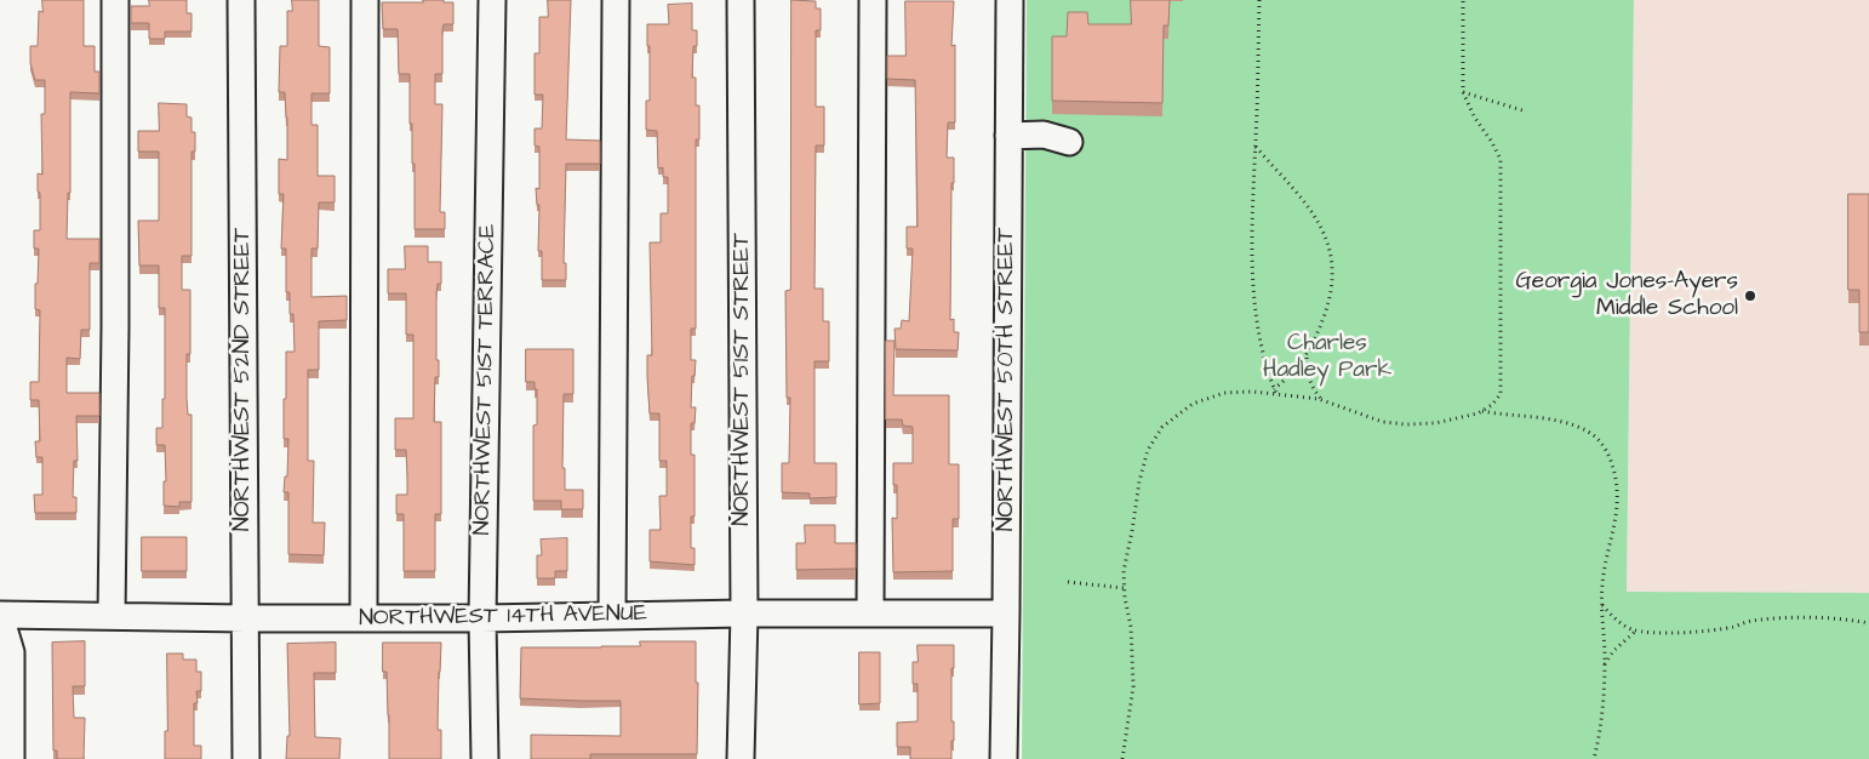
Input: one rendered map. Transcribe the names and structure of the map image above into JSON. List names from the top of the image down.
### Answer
{
  "streets": {
    "street": [
      "NORTHWEST 52ND STREET",
      "NORTHWEST 51ST TERRACE",
      "NORTHWEST 51ST STREET",
      "NORTHWEST 50TH STREET",
      "NORTHWEST 14TH AVENUE"
    ]
  },
  "crossings": [
    ["NORTHWEST 52ND STREET", "NORTHWEST 14TH AVENUE"],
    ["NORTHWEST 51ST TERRACE", "NORTHWEST 14TH AVENUE"],
    ["NORTHWEST 51ST STREET", "NORTHWEST 14TH AVENUE"],
    ["NORTHWEST 50TH STREET", "NORTHWEST 14TH AVENUE"]
  ],
  "parks": ["Charles Hadley Park"],
  "places": ["Georgia Jones-Ayers Middle School"]
}
